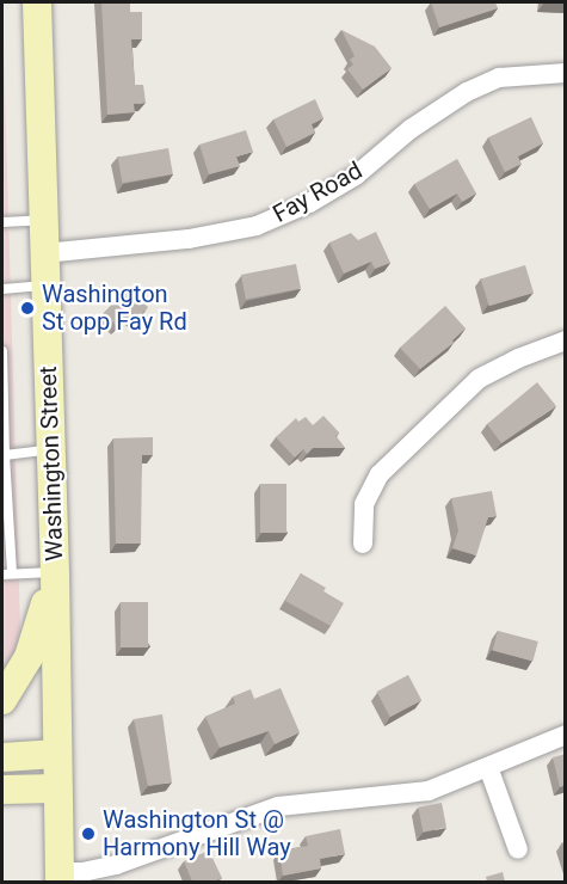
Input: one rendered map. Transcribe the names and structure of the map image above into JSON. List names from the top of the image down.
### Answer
{
  "streets": {
    "main road": ["Washington Street"],
    "street": ["Fay Road"]
  },
  "crossings": [
    ["Fay Road", "Washington Street"]
  ],
  "places": ["Washington St opp Fay Rd", "Washington St @ Harmony Hill Way"]
}
